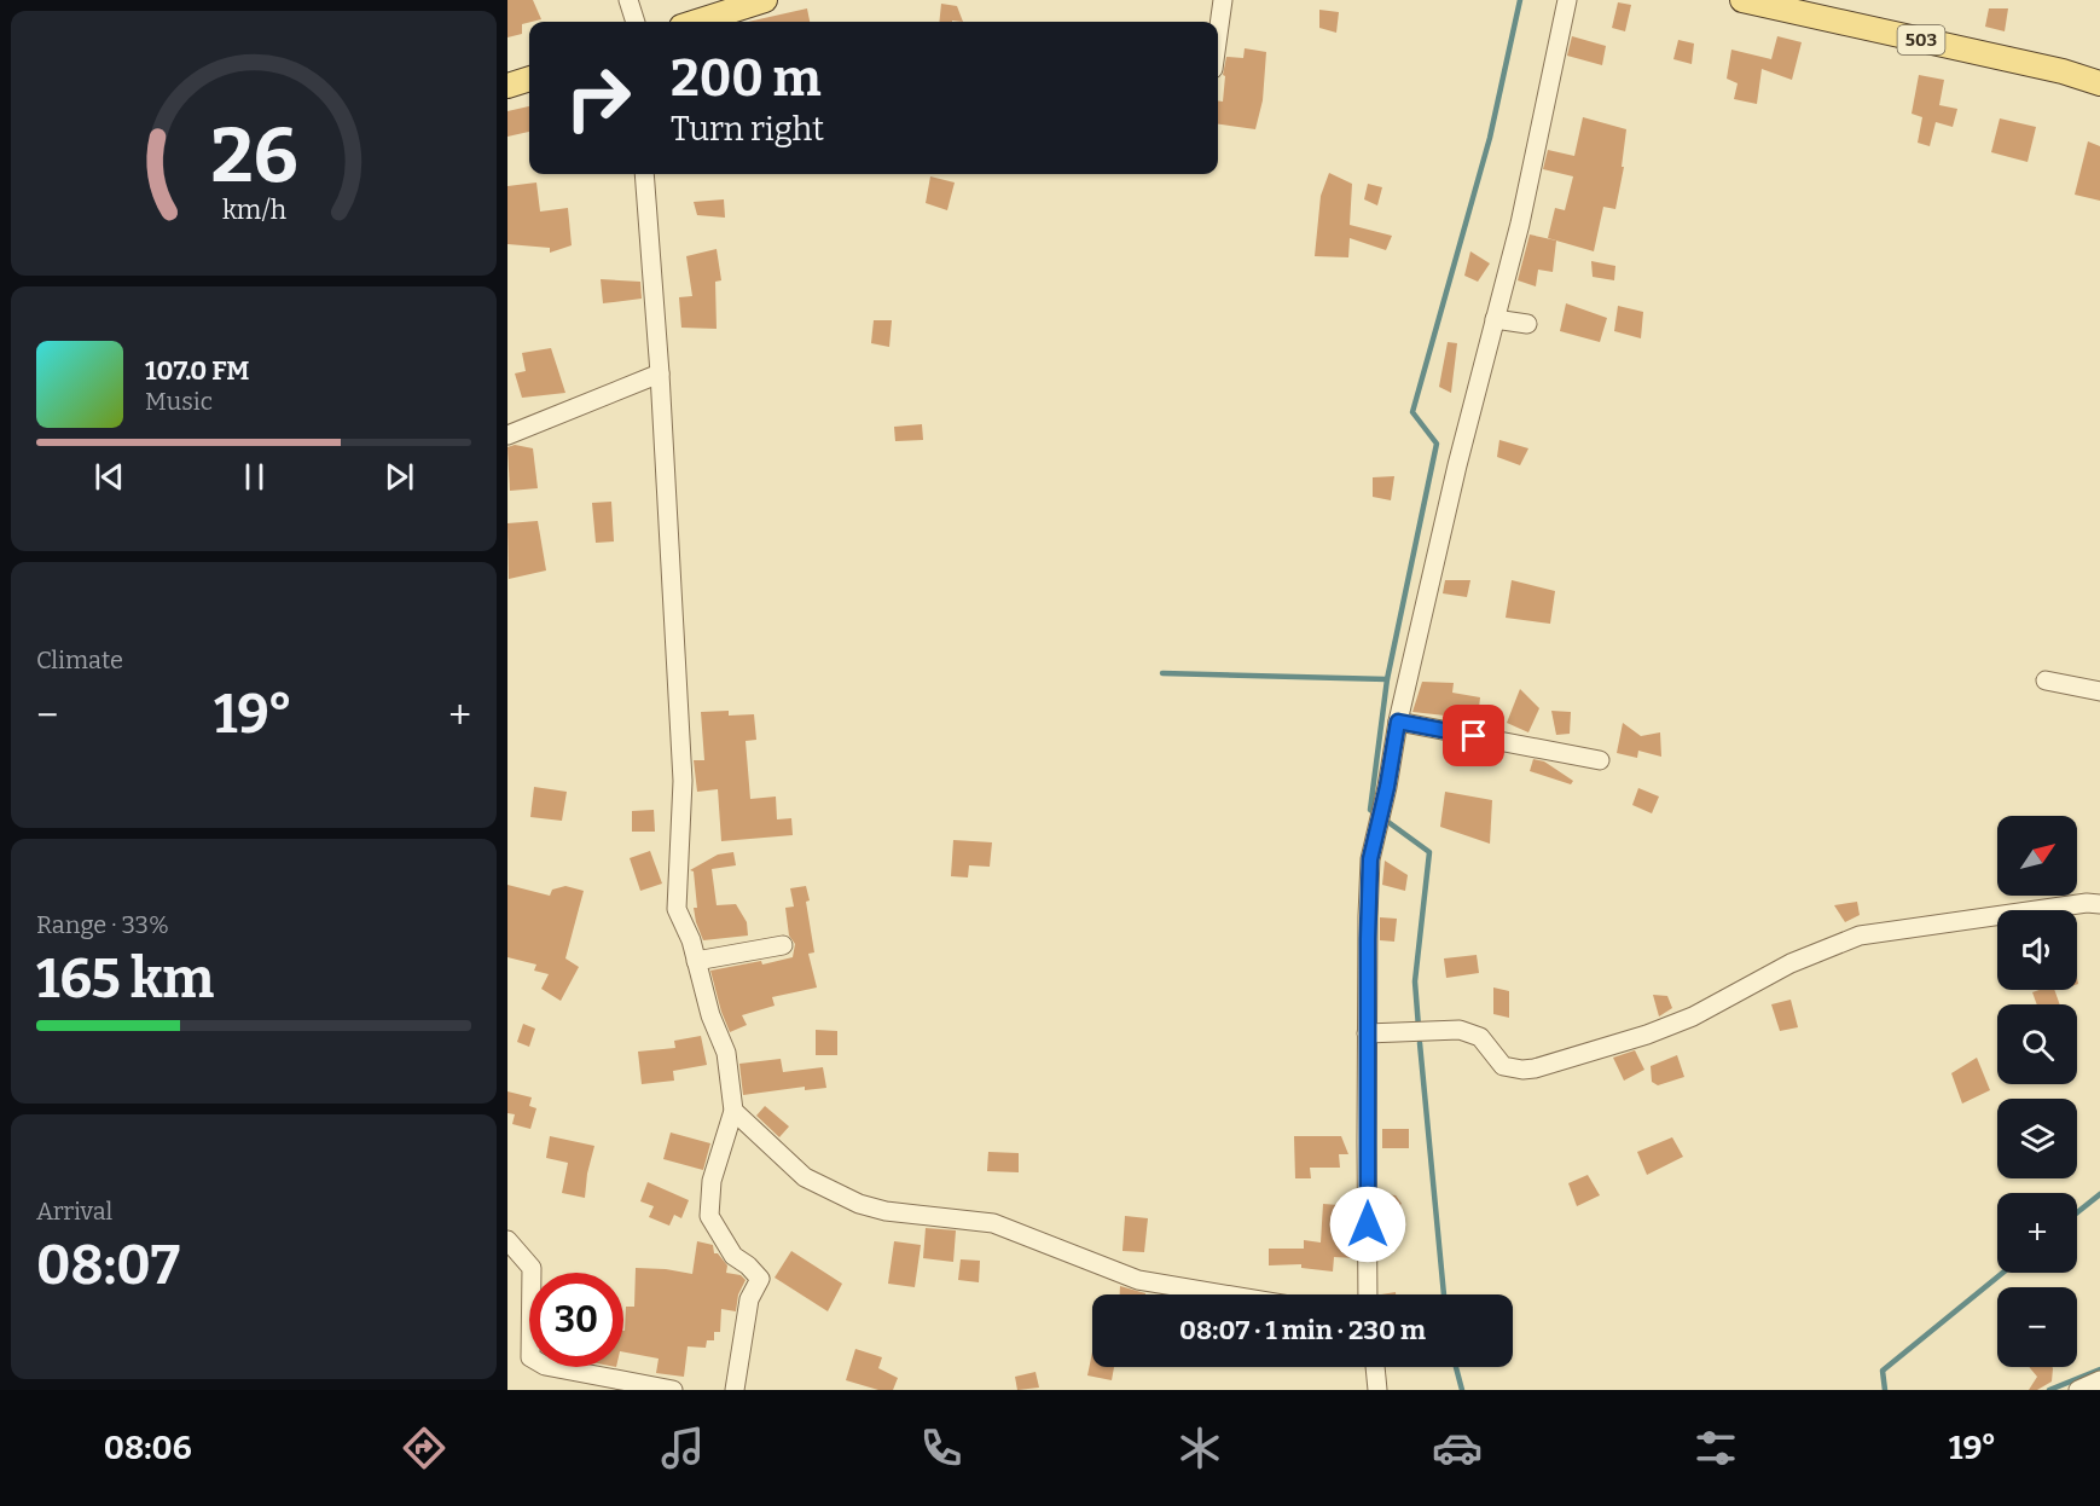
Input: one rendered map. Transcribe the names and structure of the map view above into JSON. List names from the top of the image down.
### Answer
{
  "streets": {
    "main road": ["503"]
  },
  "north": "top right",
  "page": {
    "turn": ["200 m", "Turn right"],
    "song": ["107.0 FM", "Music"],
    "tile": [
      "Climate",
      ["Range · 33%", "165 km"],
      ["Arrival", "08:07"]
    ],
    "heat": ["−", "19°", "+"],
    "map_buttons": ["+", "−"],
    "limit": "30",
    "trip": "08:07 · 1 min · 230 m",
    "tabs": ["08:06", "19°"],
    "gauge": ["26", "km/h"]
  }
}
